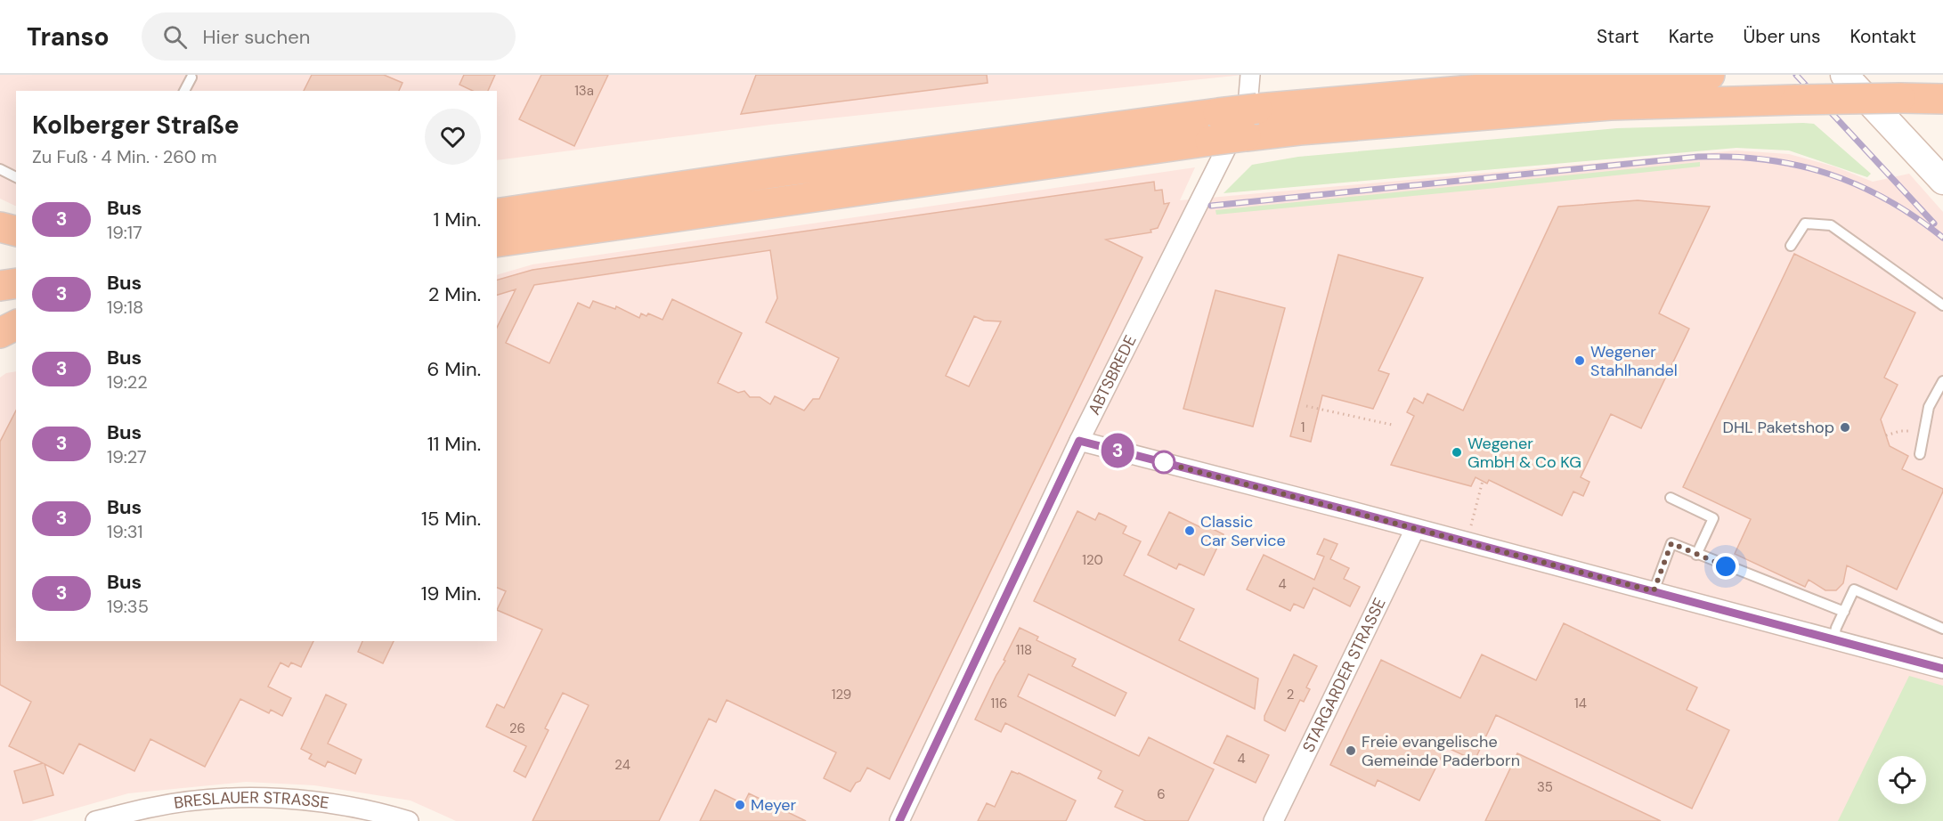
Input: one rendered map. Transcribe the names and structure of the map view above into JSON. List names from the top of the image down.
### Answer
{
  "streets": {
    "street": ["ABTSBREDE", "STARGARDER STRASSE", "BRESLAUER STRASSE"]
  },
  "places": [
    "Wegener Stahlhandel",
    "DHL Paketshop",
    "Wegener GmbH & Co KG",
    "Classic Car Service",
    "Freie evangelische Gemeinde Paderborn",
    "Meyer"
  ],
  "lines": ["bus line 3"],
  "house_numbers": [
    "13a",
    "1",
    "120",
    "4",
    "118",
    "129",
    "2",
    "116",
    "14",
    "26",
    "4",
    "24",
    "35",
    "6"
  ],
  "page": {
    "header": "Transo",
    "search": "Hier suchen",
    "nav": [
      "Start",
      "Karte",
      "Über uns",
      "Kontakt"
    ],
    "on_map": "3",
    "heading": ["Kolberger Straße", "Zu Fuß · 4 Min. · 260 m"],
    "list": [
      {
        "mark": "3",
        "name": "Bus",
        "note": "19:17",
        "value": "1 Min."
      },
      {
        "mark": "3",
        "name": "Bus",
        "note": "19:18",
        "value": "2 Min."
      },
      {
        "mark": "3",
        "name": "Bus",
        "note": "19:22",
        "value": "6 Min."
      },
      {
        "mark": "3",
        "name": "Bus",
        "note": "19:27",
        "value": "11 Min."
      },
      {
        "mark": "3",
        "name": "Bus",
        "note": "19:31",
        "value": "15 Min."
      },
      {
        "mark": "3",
        "name": "Bus",
        "note": "19:35",
        "value": "19 Min."
      }
    ]
  }
}
